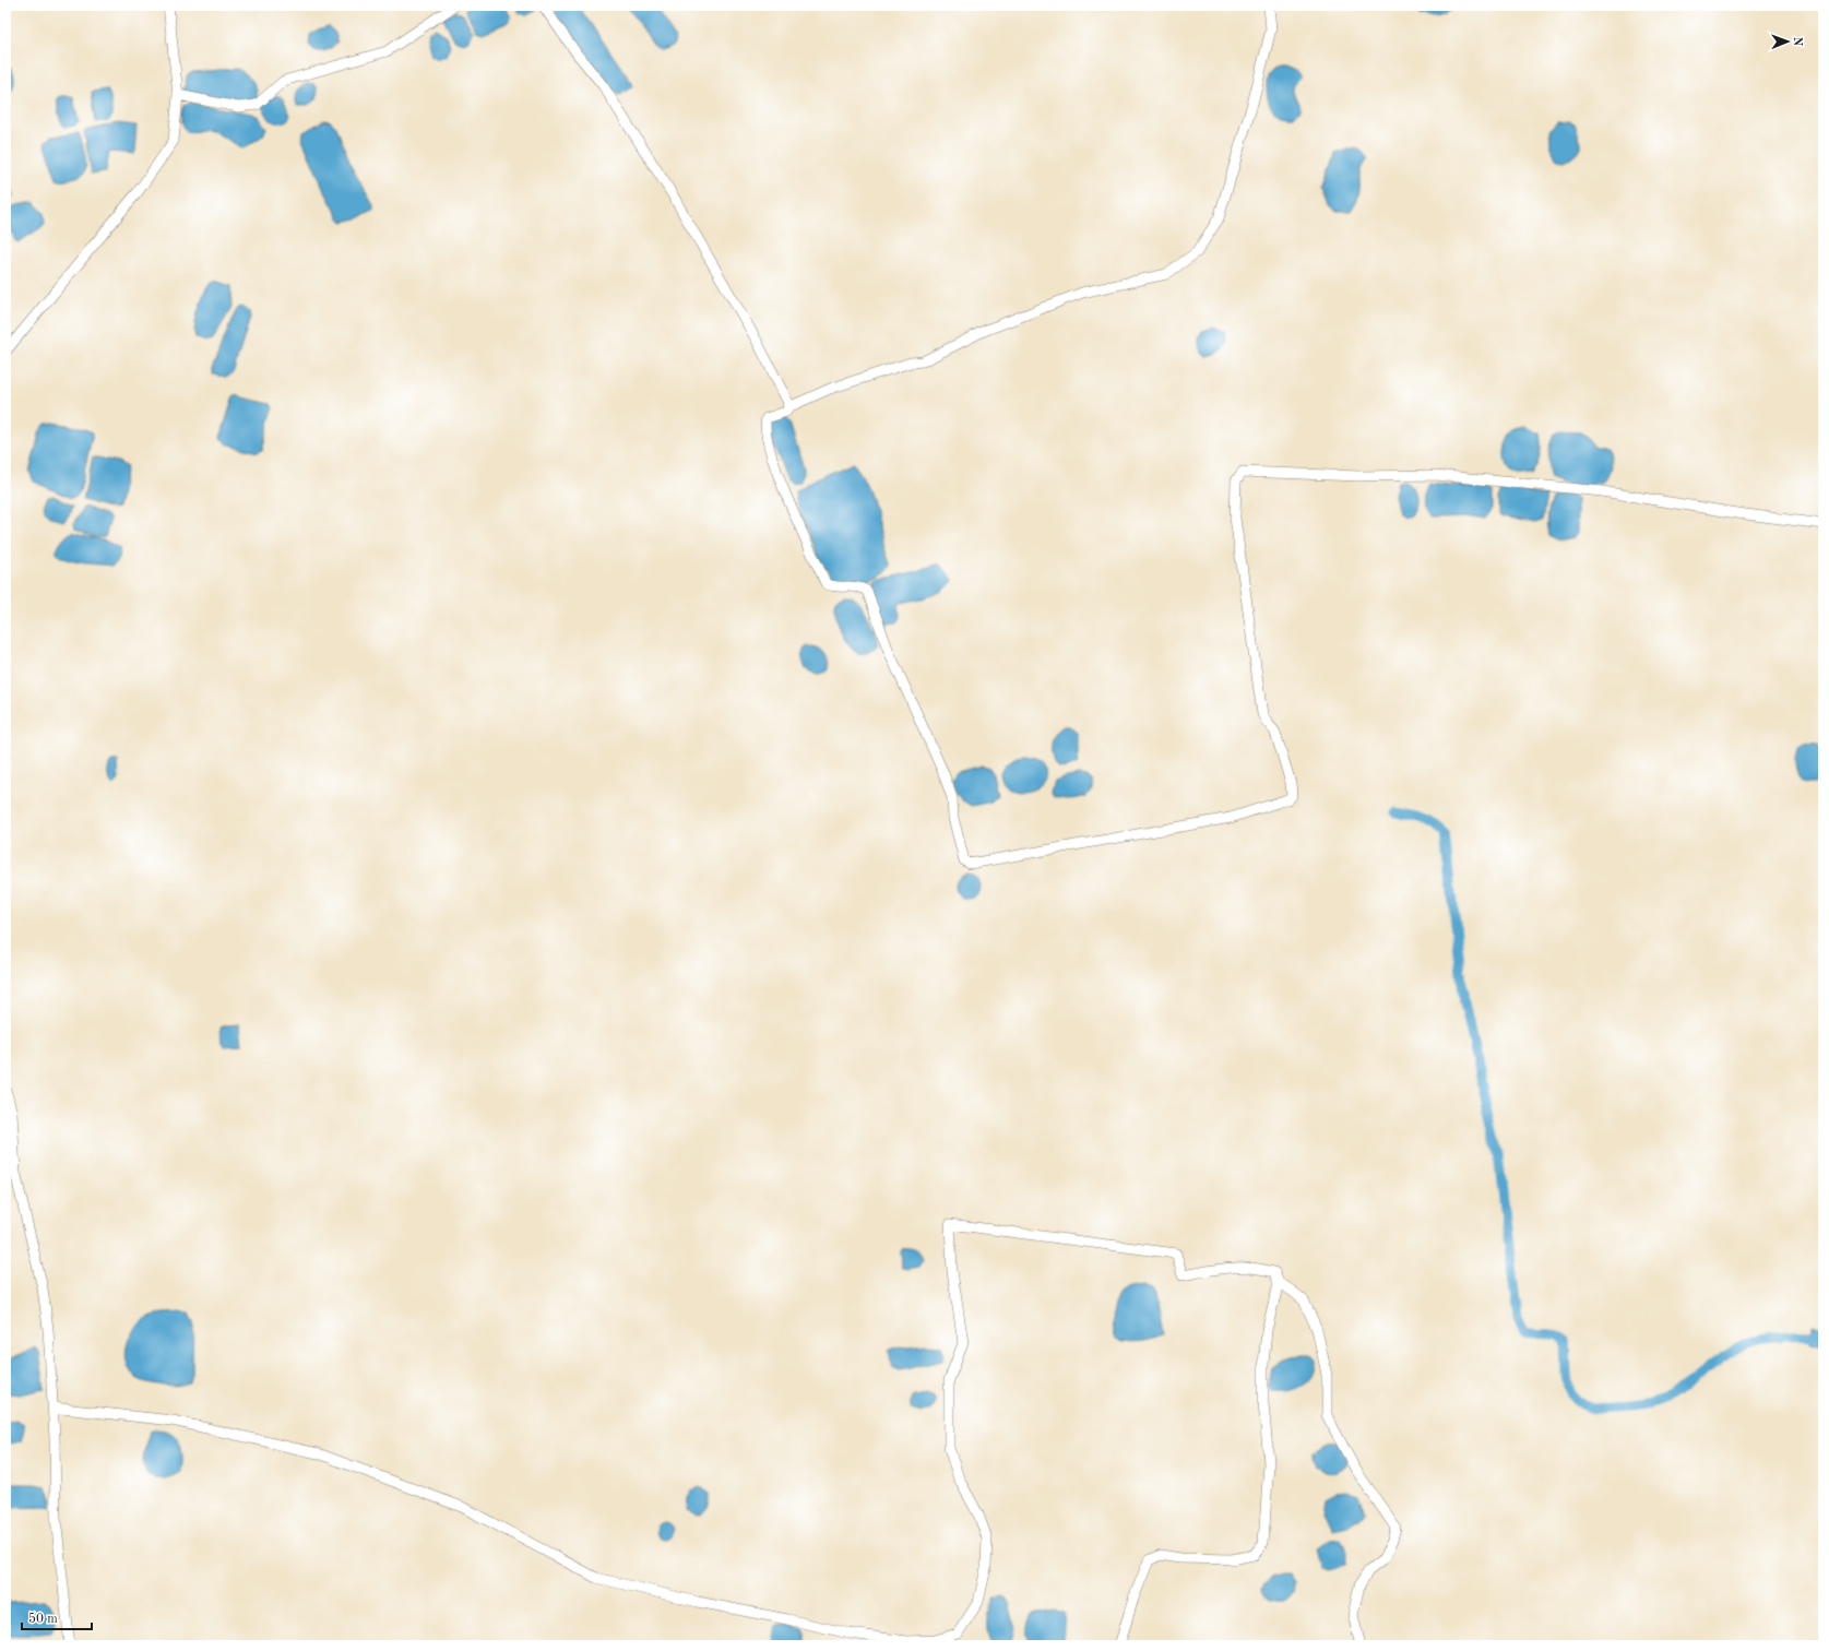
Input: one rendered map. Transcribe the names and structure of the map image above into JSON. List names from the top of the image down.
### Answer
{
  "scale_bar": "50 m",
  "north": "right"
}
